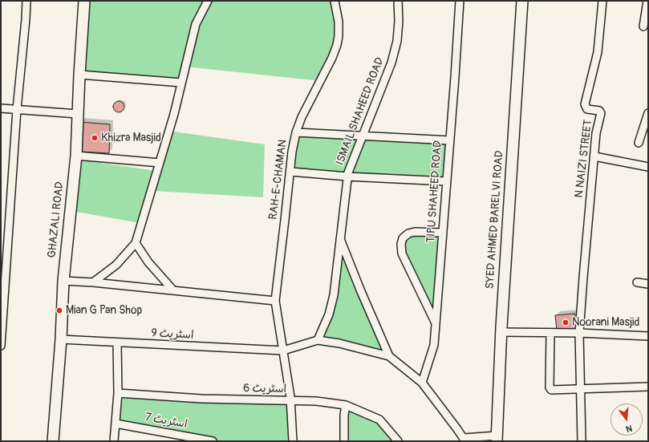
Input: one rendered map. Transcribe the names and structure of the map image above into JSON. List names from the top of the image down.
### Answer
{
  "streets": {
    "main road": ["GHAZALI ROAD", "SYED AHMED BARELVI ROAD"],
    "street": [
      "ISMAIL SHAHEED ROAD",
      "N NAIZI STREET",
      "RAH-E-CHAMAN",
      "TIPU SHAHEED ROAD",
      "اسٹریٹ 9",
      "اسٹریٹ 6",
      "اسٹریٹ 7"
    ]
  },
  "crossings": [
    ["RAH-E-CHAMAN", "اسٹریٹ 9"],
    ["RAH-E-CHAMAN", "اسٹریٹ 6"],
    ["GHAZALI ROAD", "اسٹریٹ 9"]
  ],
  "places": ["Khizra Masjid", "Mian G Pan Shop", "Noorani Masjid"],
  "north": "bottom"
}
